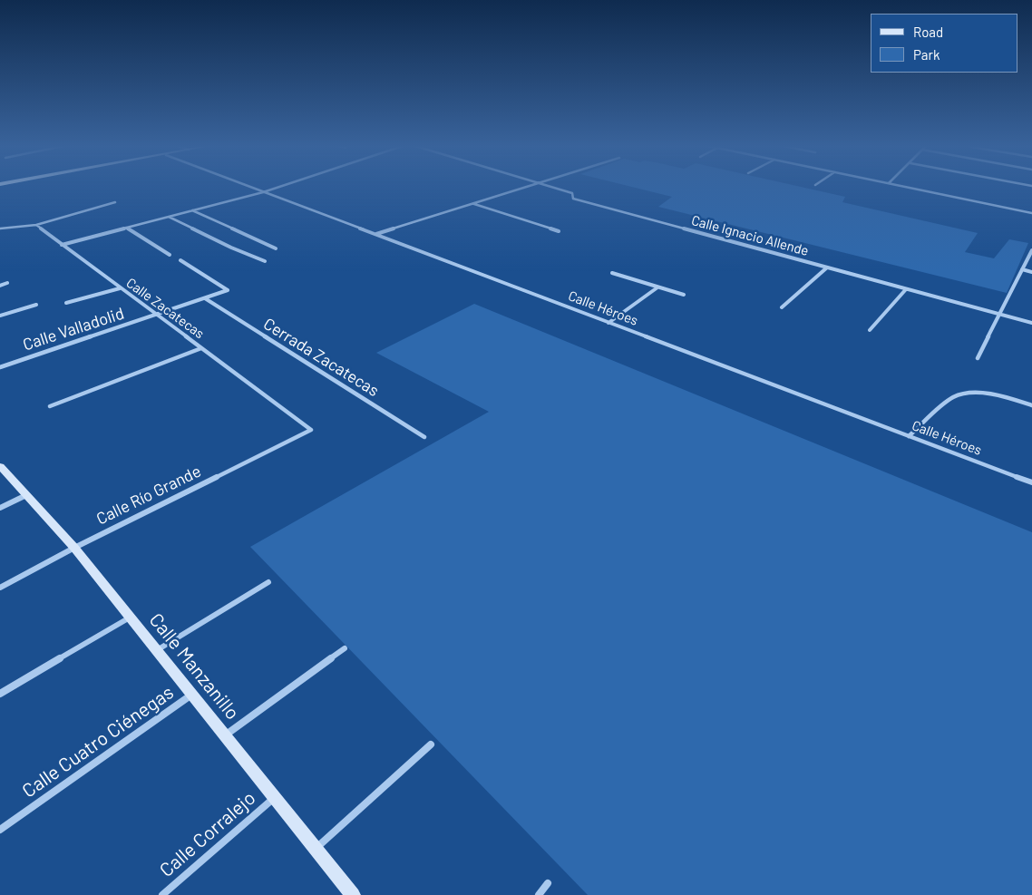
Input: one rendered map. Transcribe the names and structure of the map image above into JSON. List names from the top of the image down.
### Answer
{
  "streets": {
    "street": [
      "Calle Ignacio Allende",
      "Calle Zacatecas",
      "Calle Héroes",
      "Calle Valladolid",
      "Cerrada Zacatecas",
      "Calle Río Grande",
      "Calle Manzanillo",
      "Calle Cuatro Ciénegas",
      "Calle Corralejo"
    ]
  },
  "crossings": [
    ["Calle Zacatecas", "Calle Valladolid"],
    ["Calle Zacatecas", "Calle Río Grande"],
    ["Calle Valladolid", "Cerrada Zacatecas"],
    ["Calle Río Grande", "Calle Manzanillo"],
    ["Calle Manzanillo", "Calle Cuatro Ciénegas"],
    ["Calle Manzanillo", "Calle Corralejo"]
  ],
  "legend": ["Road", "Park"]
}
